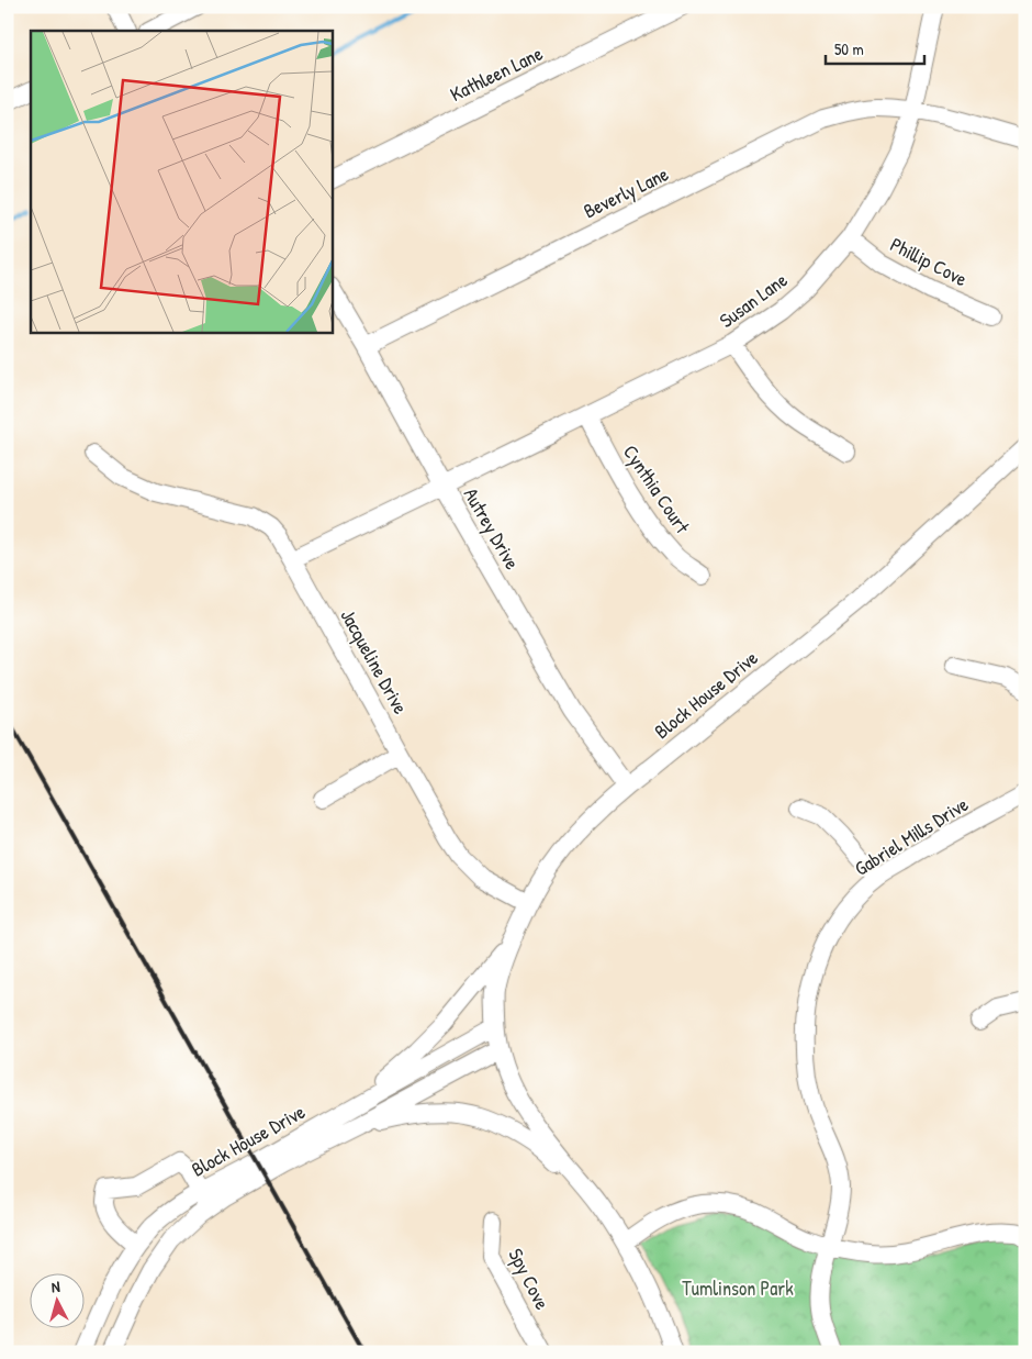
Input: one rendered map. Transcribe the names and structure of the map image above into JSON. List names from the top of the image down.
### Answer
{
  "streets": {
    "street": [
      "Kathleen Lane",
      "Beverly Lane",
      "Phillip Cove",
      "Susan Lane",
      "Cynthia Court",
      "Autrey Drive",
      "Jacqueline Drive",
      "Block House Drive",
      "Gabriel Mills Drive",
      "Spy Cove"
    ]
  },
  "crossings": [
    ["Beverly Lane", "Susan Lane"],
    ["Beverly Lane", "Autrey Drive"],
    ["Phillip Cove", "Susan Lane"],
    ["Susan Lane", "Cynthia Court"],
    ["Susan Lane", "Autrey Drive"],
    ["Autrey Drive", "Block House Drive"],
    ["Jacqueline Drive", "Block House Drive"]
  ],
  "parks": ["Tumlinson Park"],
  "scale_bar": "50 m",
  "north": "top"
}
